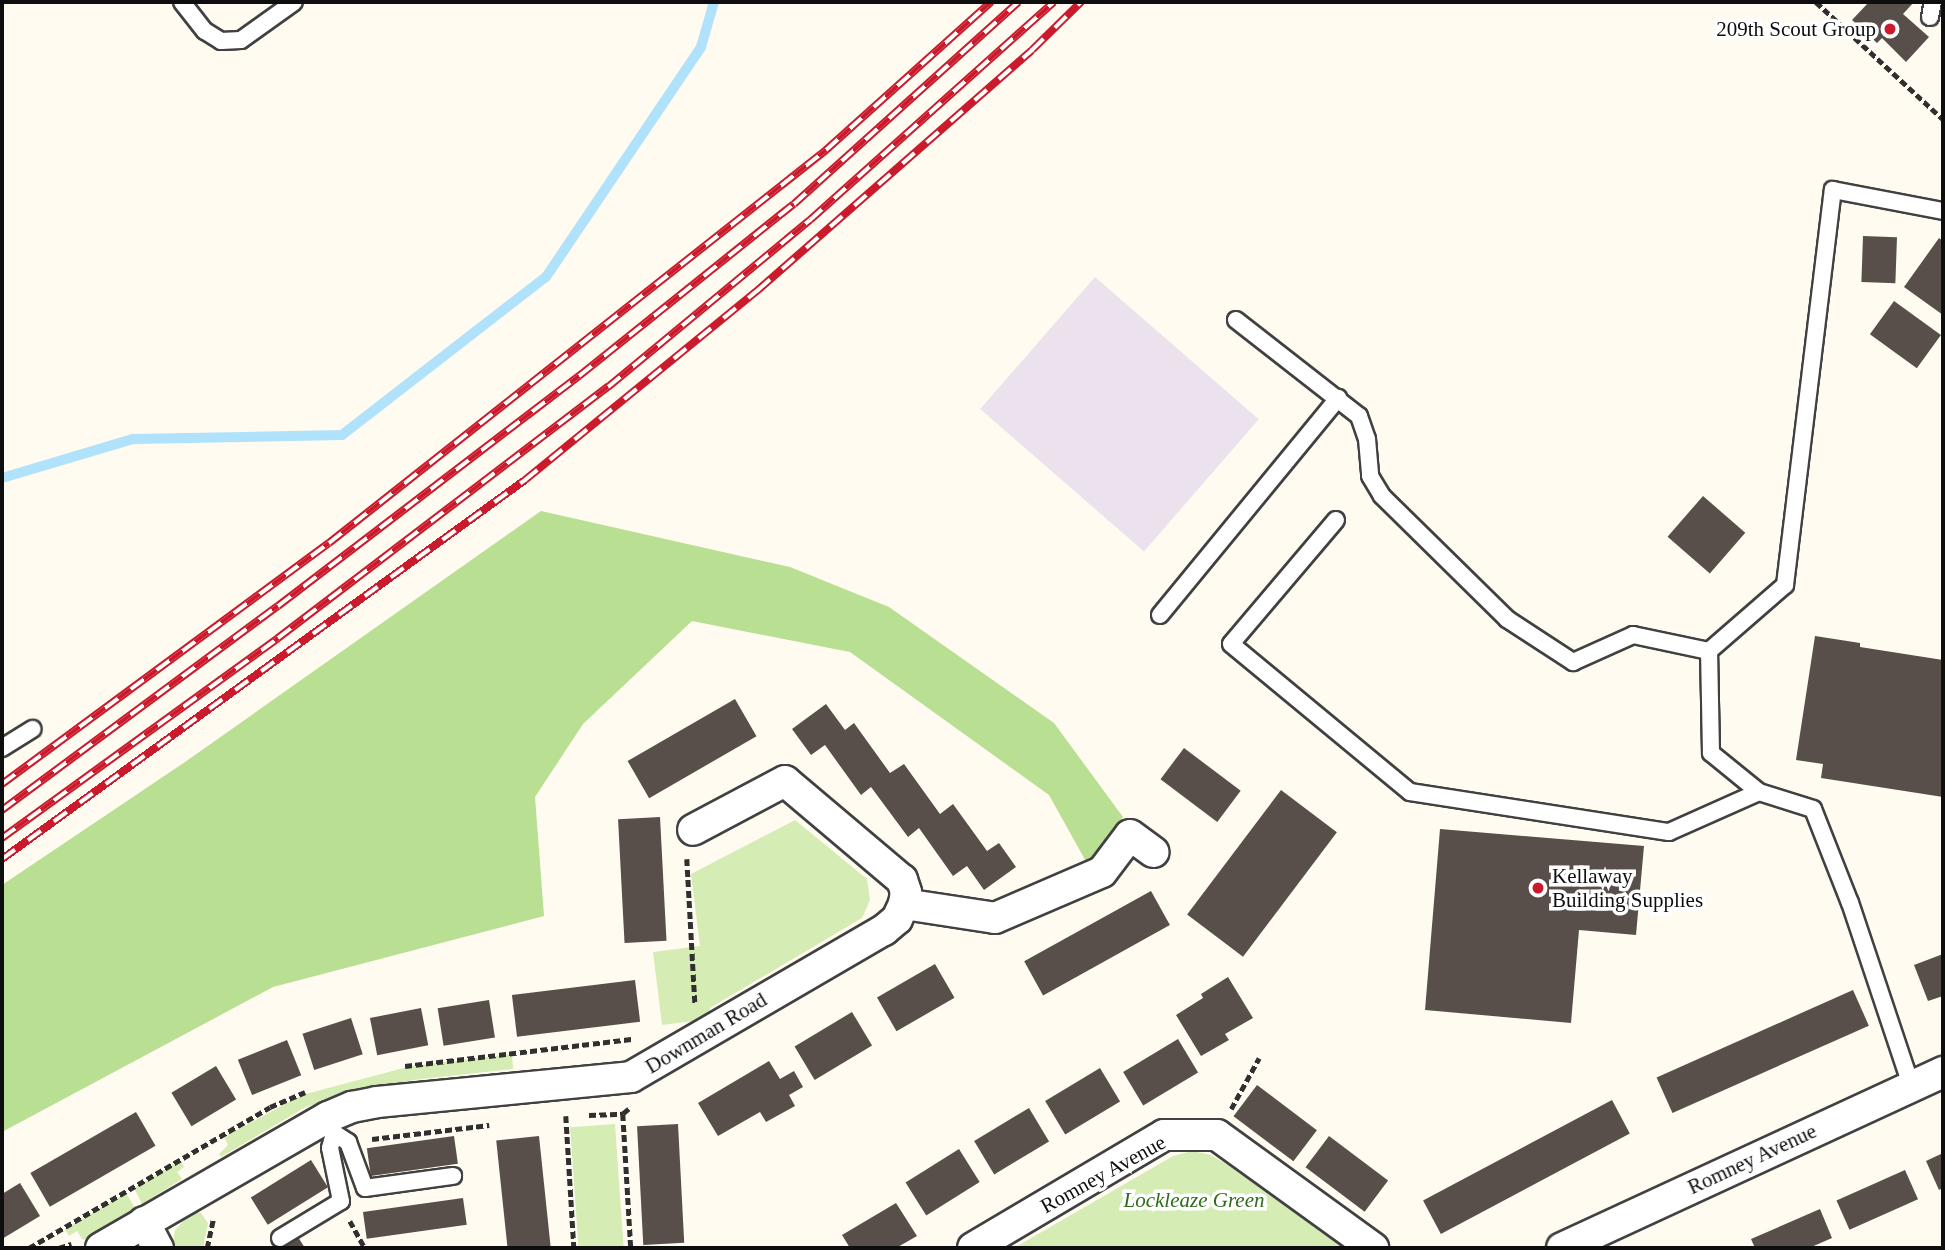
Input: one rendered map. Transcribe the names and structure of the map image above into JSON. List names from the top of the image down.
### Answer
{
  "streets": {
    "street": ["Downman Road", "Romney Avenue"]
  },
  "parks": ["Lockleaze Green"],
  "places": ["209th Scout Group", "Kellaway Building Supplies"]
}
